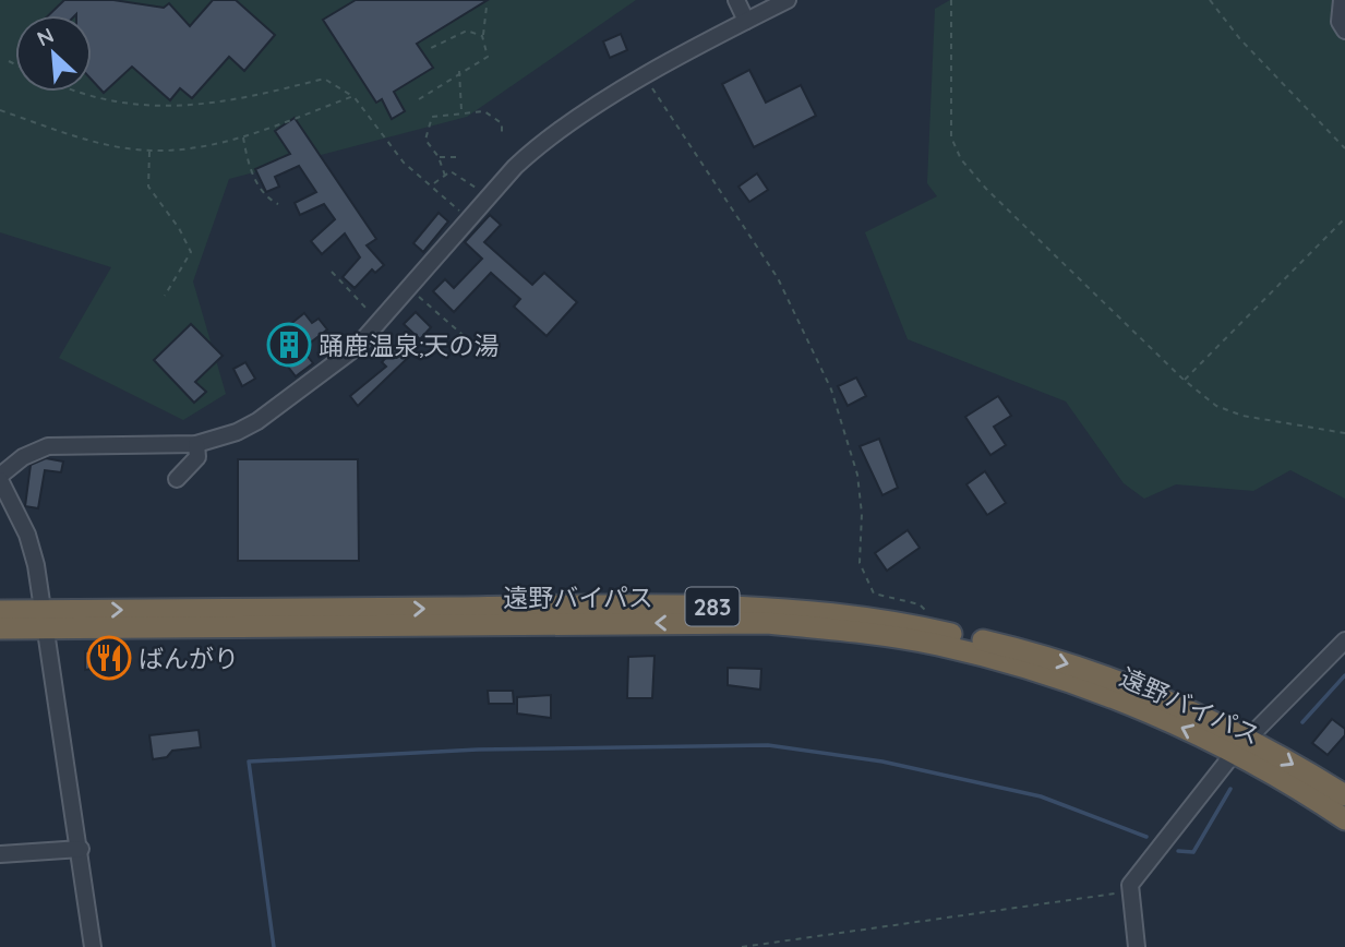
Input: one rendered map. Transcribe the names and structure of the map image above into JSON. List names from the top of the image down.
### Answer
{
  "streets": {
    "highway": ["遠野バイパス", "283"]
  },
  "places": {
    "building": ["踊鹿温泉;天の湯"],
    "restaurant": ["ばんがり"]
  },
  "north": "top left"
}
